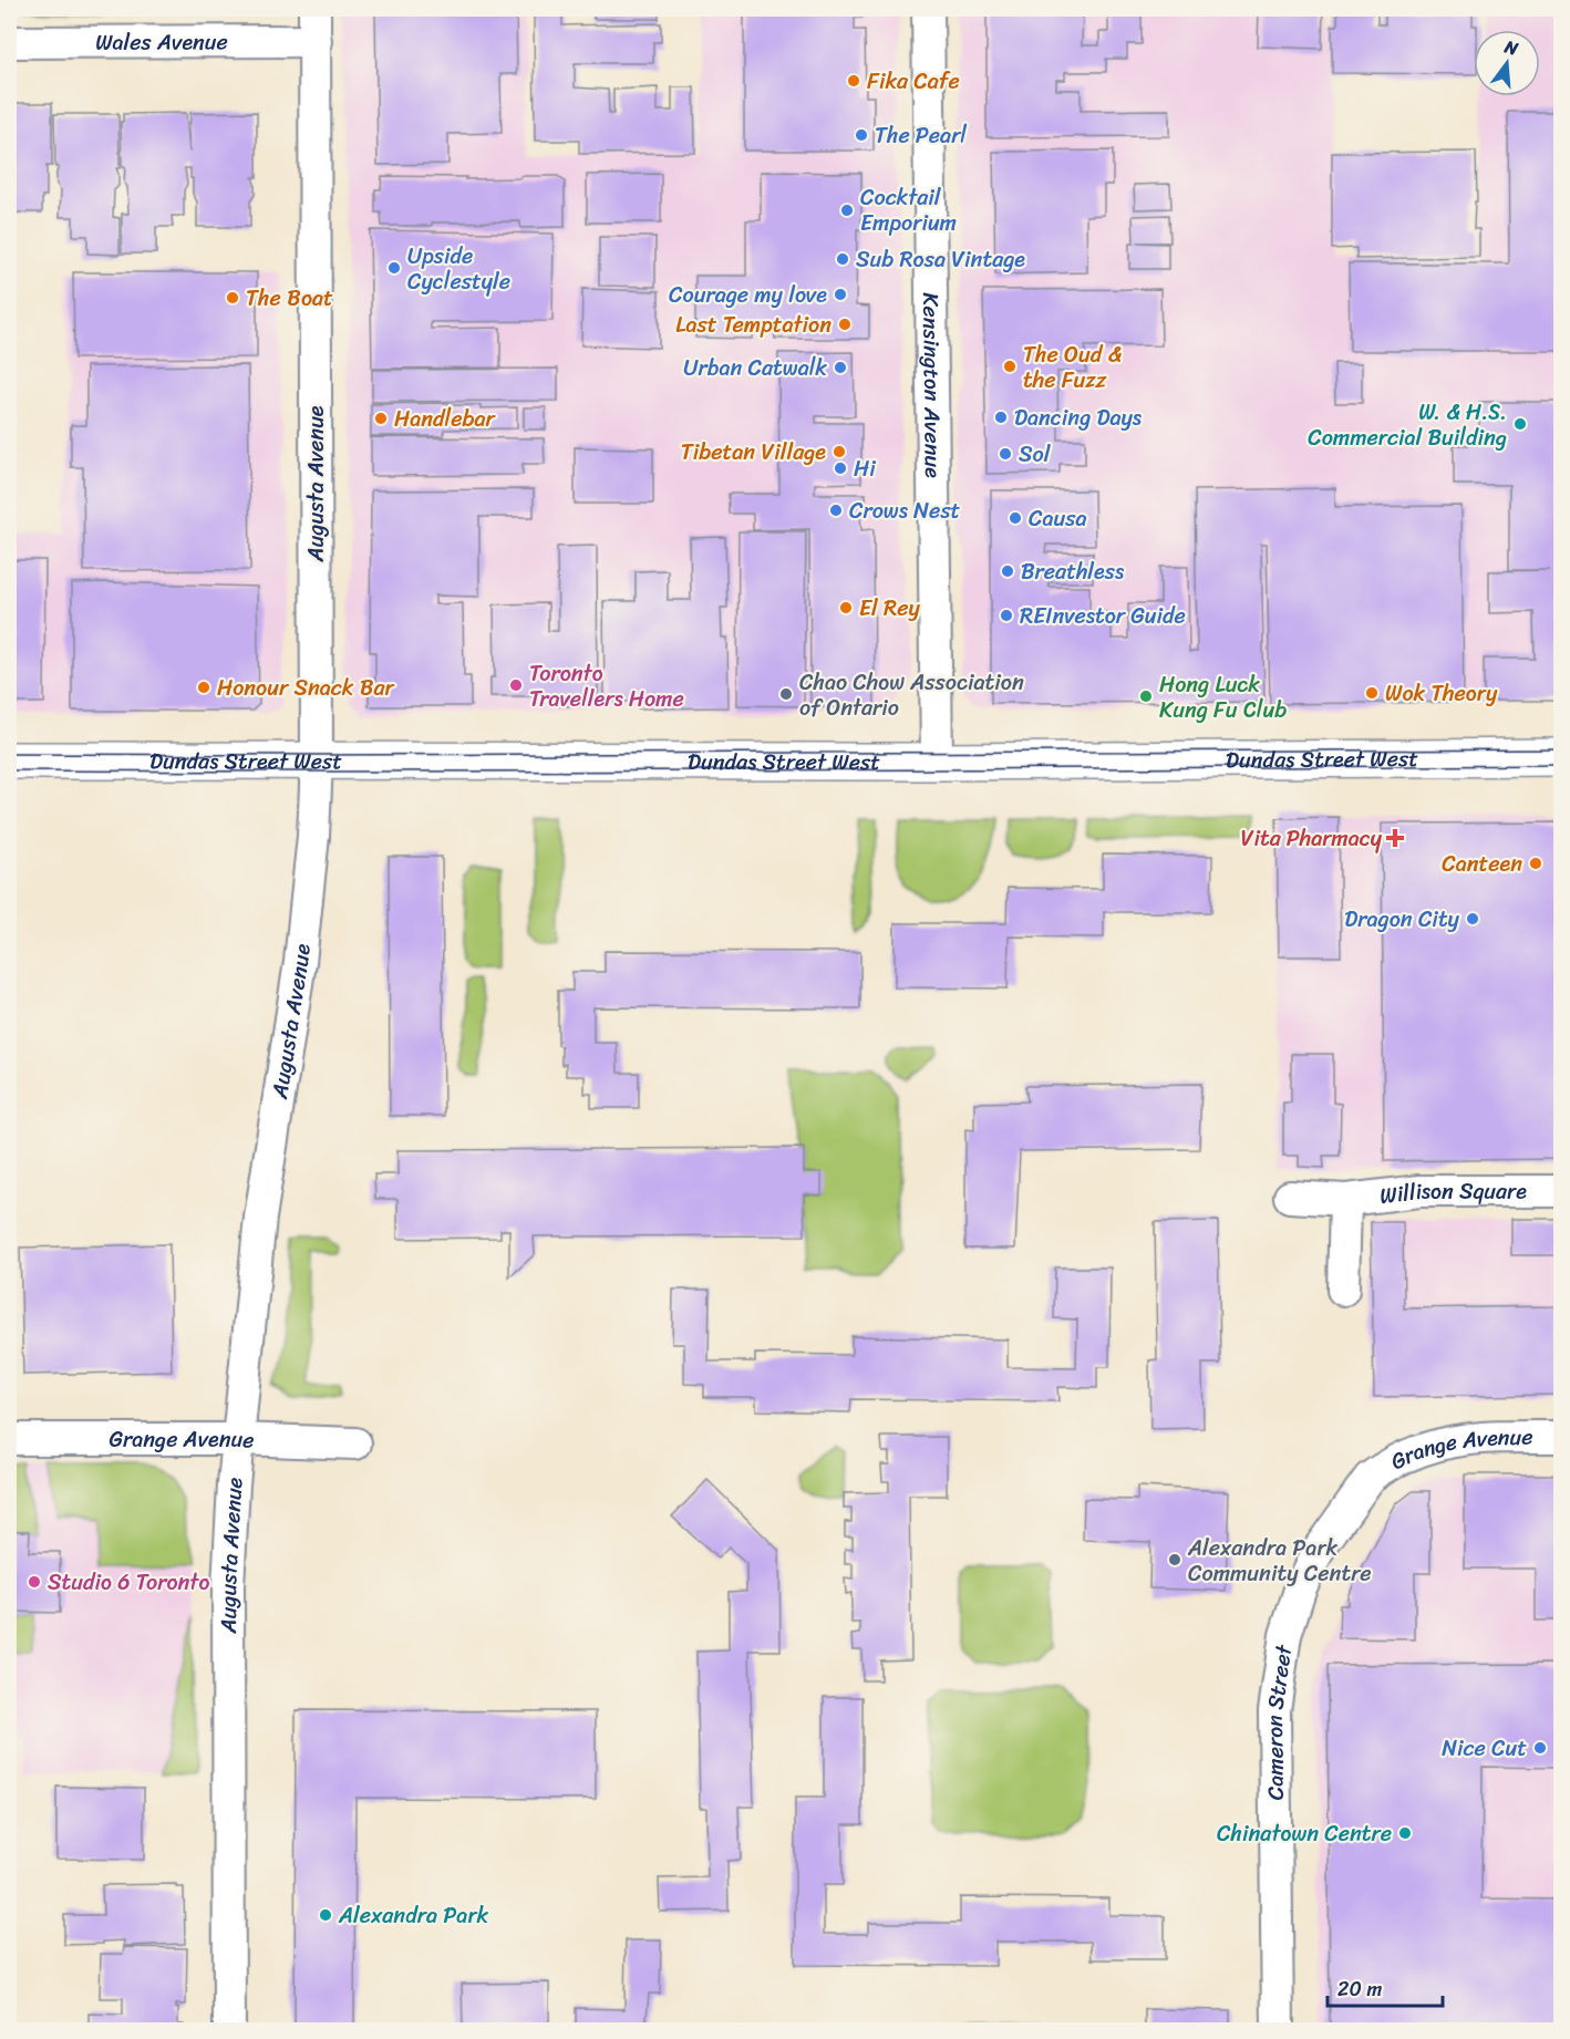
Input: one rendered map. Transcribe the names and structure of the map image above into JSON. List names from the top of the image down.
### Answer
{
  "streets": {
    "main road": ["Dundas Street West"],
    "street": [
      "Wales Avenue",
      "Kensington Avenue",
      "Augusta Avenue",
      "Willison Square",
      "Grange Avenue",
      "Cameron Street"
    ]
  },
  "crossings": [
    ["Wales Avenue", "Augusta Avenue"],
    ["Kensington Avenue", "Dundas Street West"],
    ["Augusta Avenue", "Dundas Street West"],
    ["Augusta Avenue", "Grange Avenue"],
    ["Grange Avenue", "Cameron Street"]
  ],
  "places": {
    "other": [
      "Fika Cafe",
      "The Pearl",
      "Cocktail Emporium",
      "Sub Rosa Vintage",
      "Upside Cyclestyle",
      "Courage my love",
      "The Boat",
      "Last Temptation",
      "The Oud & the Fuzz",
      "Urban Catwalk",
      "Dancing Days",
      "Handlebar",
      "W. & H.S. Commercial Building",
      "Tibetan Village",
      "Sol",
      "Hi",
      "Crows Nest",
      "Causa",
      "Breathless",
      "El Rey",
      "REInvestor Guide",
      "Toronto Travellers Home",
      "Honour Snack Bar",
      "Wok Theory",
      "Chao Chow Association of Ontario",
      "Hong Luck Kung Fu Club",
      "Canteen",
      "Dragon City",
      "Alexandra Park Community Centre",
      "Studio 6 Toronto",
      "Nice Cut",
      "Chinatown Centre",
      "Alexandra Park"
    ],
    "health": ["Vita Pharmacy"]
  },
  "scale_bar": "20 m",
  "north": "top"
}
